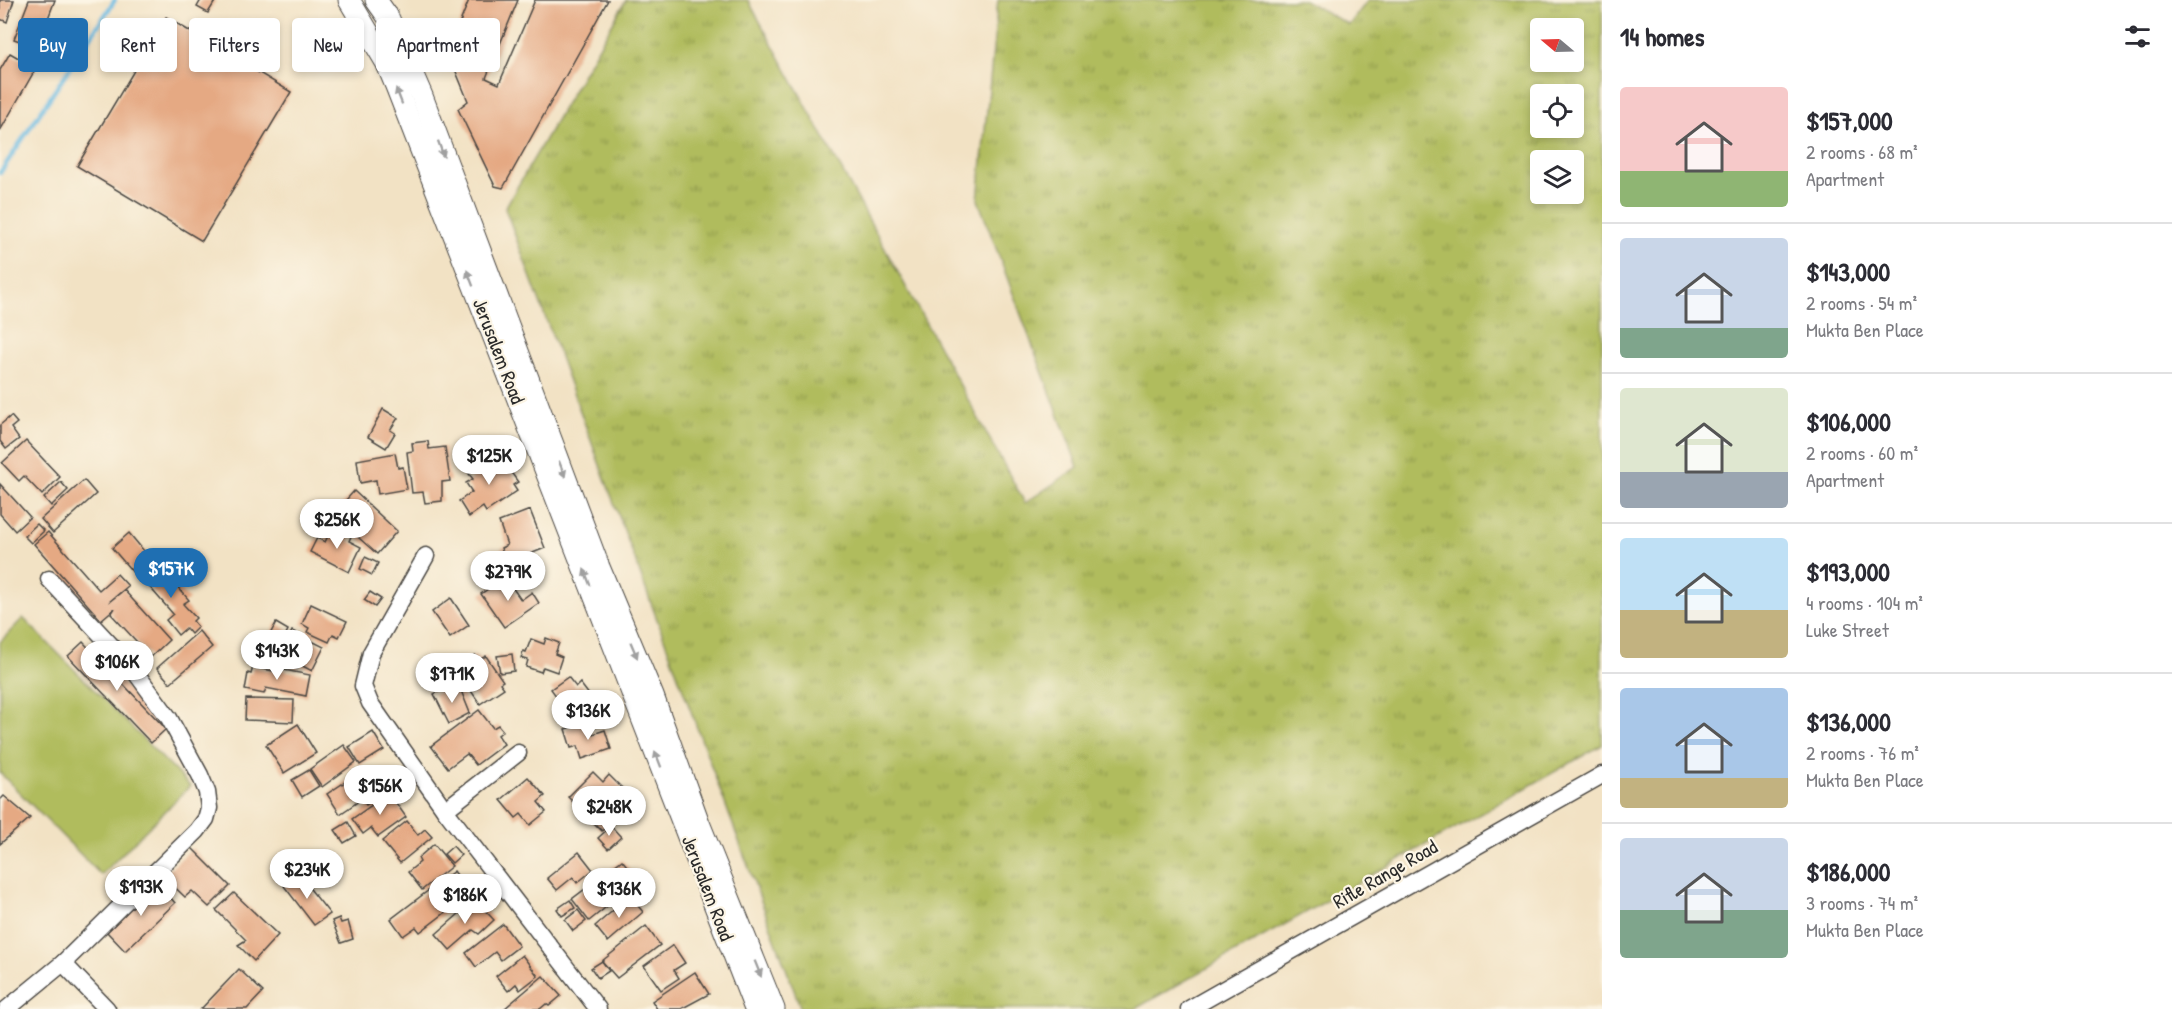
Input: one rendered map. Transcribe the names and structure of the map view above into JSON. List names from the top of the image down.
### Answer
{
  "streets": {
    "main road": ["Jerusalem Road"],
    "street": ["Rifle Range Road"]
  },
  "north": "left",
  "page": {
    "heading": "14 homes",
    "chip": [
      "Buy",
      "Rent",
      "Filters",
      "New",
      "Apartment"
    ],
    "list": [
      {
        "name": "$157,000",
        "note": "2 rooms · 68 m² · Apartment"
      },
      {
        "name": "$143,000",
        "note": "2 rooms · 54 m² · Mukta Ben Place"
      },
      {
        "name": "$106,000",
        "note": "2 rooms · 60 m² · Apartment"
      },
      {
        "name": "$193,000",
        "note": "4 rooms · 104 m² · Luke Street"
      },
      {
        "name": "$136,000",
        "note": "2 rooms · 76 m² · Mukta Ben Place"
      },
      {
        "name": "$186,000",
        "note": "3 rooms · 74 m² · Mukta Ben Place"
      }
    ],
    "price": [
      "$125K",
      "$256K",
      "$157K",
      "$279K",
      "$143K",
      "$106K",
      "$171K",
      "$136K",
      "$156K",
      "$248K",
      "$234K",
      "$193K",
      "$136K",
      "$186K"
    ]
  }
}
